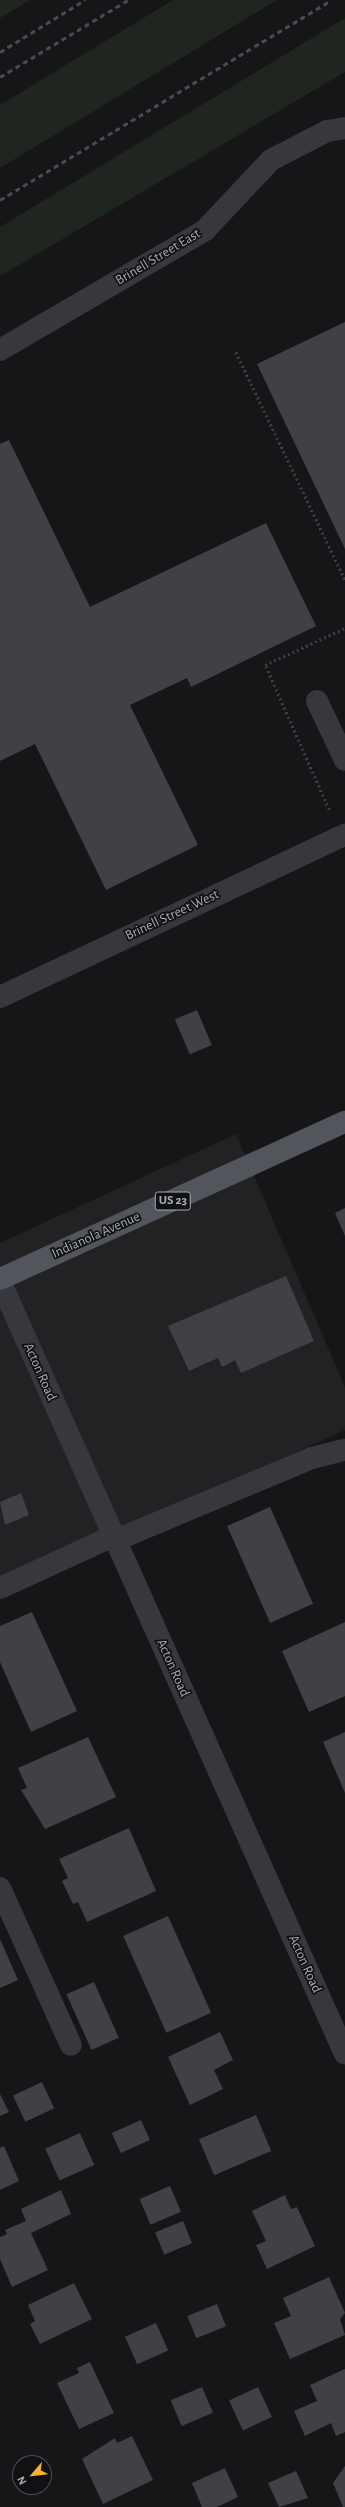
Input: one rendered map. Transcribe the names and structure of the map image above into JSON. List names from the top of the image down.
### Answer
{
  "streets": {
    "main road": ["US 23", "Indianola Avenue"],
    "street": ["Brinell Street East", "Brinell Street West", "Acton Road"]
  },
  "crossings": [
    ["Indianola Avenue", "Acton Road"]
  ],
  "north": "bottom left"
}
